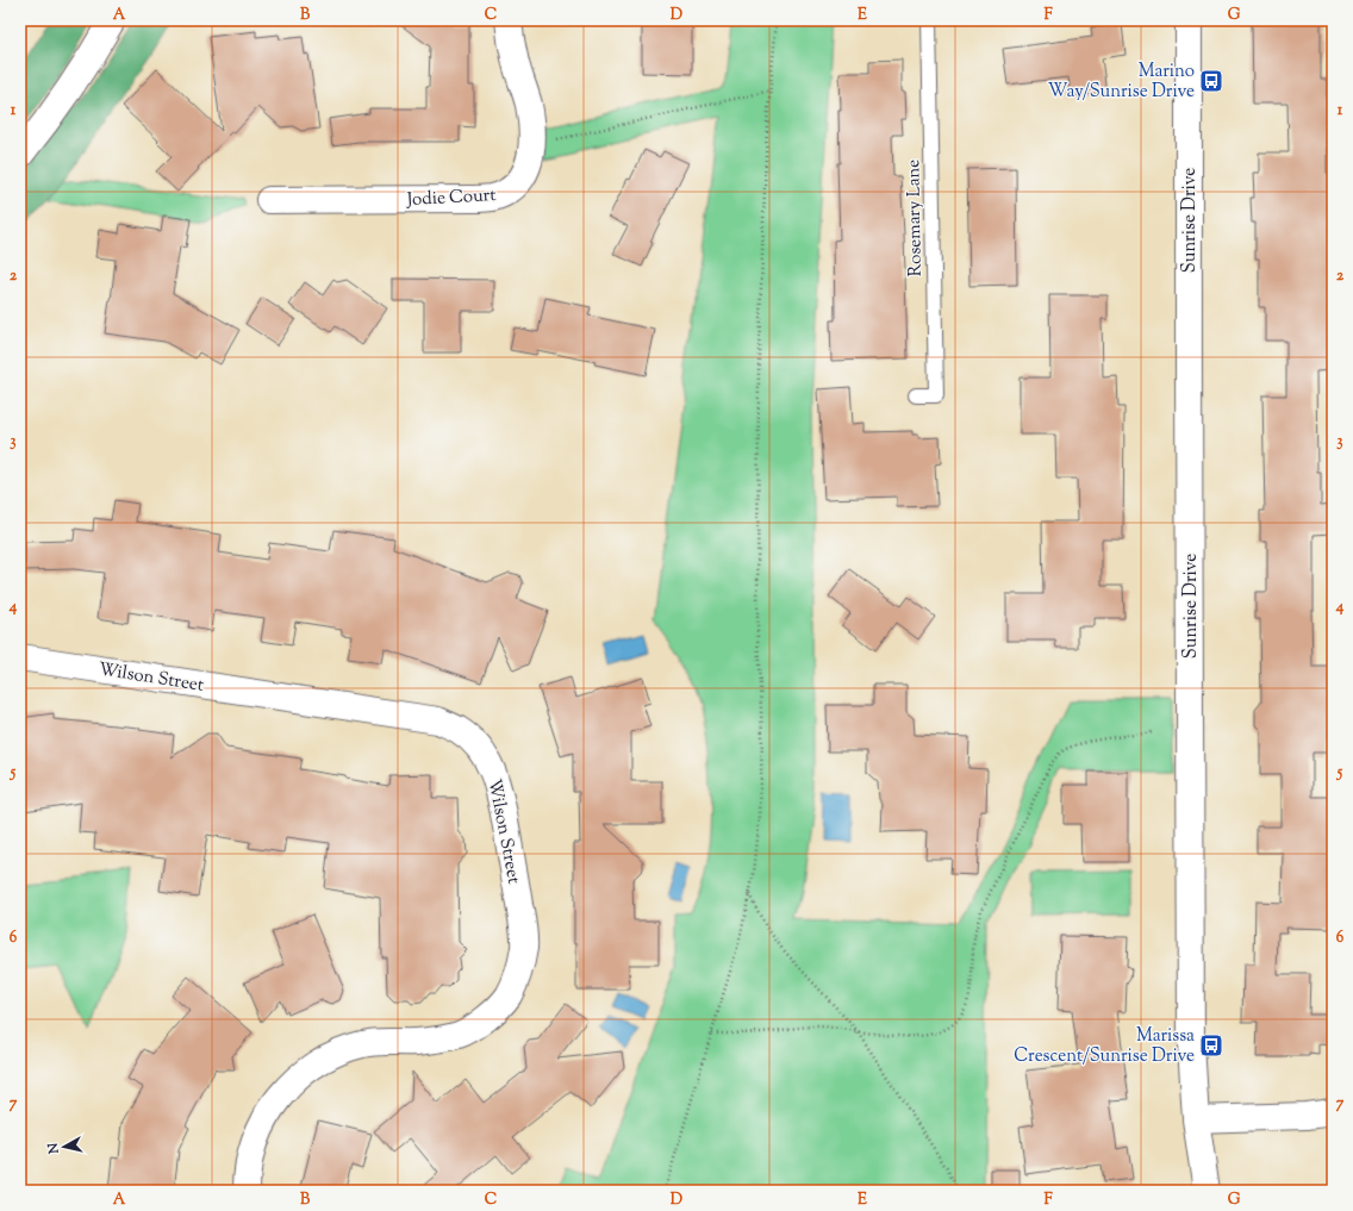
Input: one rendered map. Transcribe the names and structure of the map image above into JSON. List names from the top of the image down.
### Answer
{
  "streets": {
    "street": ["Jodie Court", "Sunrise Drive", "Wilson Street"],
    "lane": ["Rosemary Lane"]
  },
  "places": {
    "bus stop": ["Marino Way/Sunrise Drive", "Marissa Crescent/Sunrise Drive"]
  },
  "north": "left",
  "grid": {
    "columns": [
      "A",
      "B",
      "C",
      "D",
      "E",
      "F",
      "G"
    ],
    "rows": [
      "1",
      "2",
      "3",
      "4",
      "5",
      "6",
      "7"
    ]
  }
}
